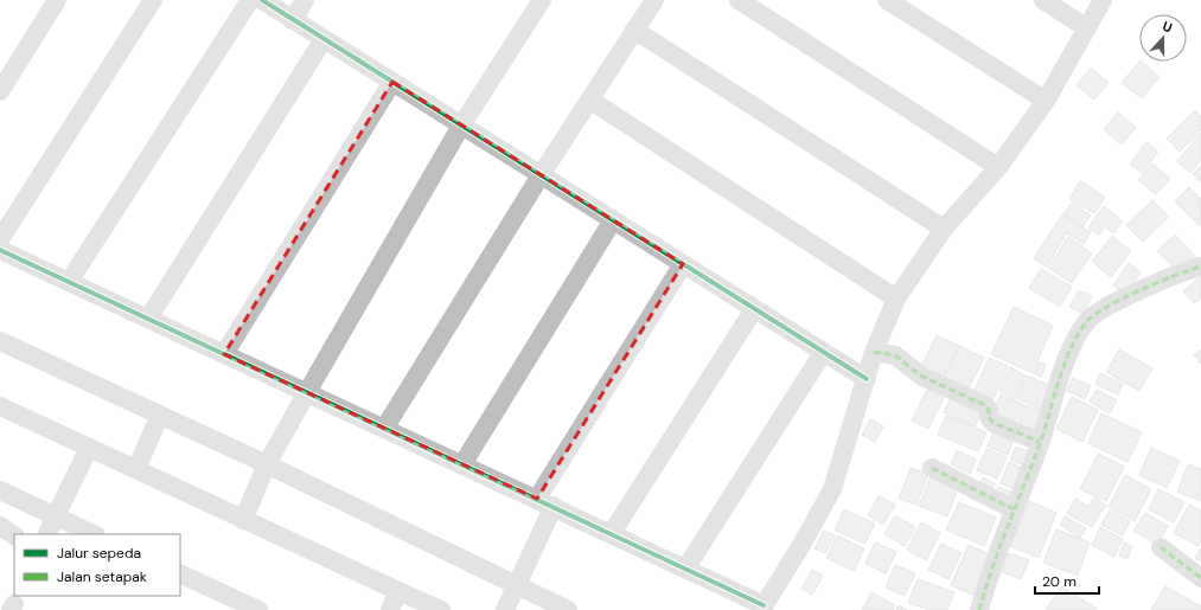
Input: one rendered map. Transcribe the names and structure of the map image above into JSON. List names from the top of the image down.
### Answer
{
  "legend": ["Jalur sepeda", "Jalan setapak"],
  "scale_bar": "20 m",
  "north": "top"
}
